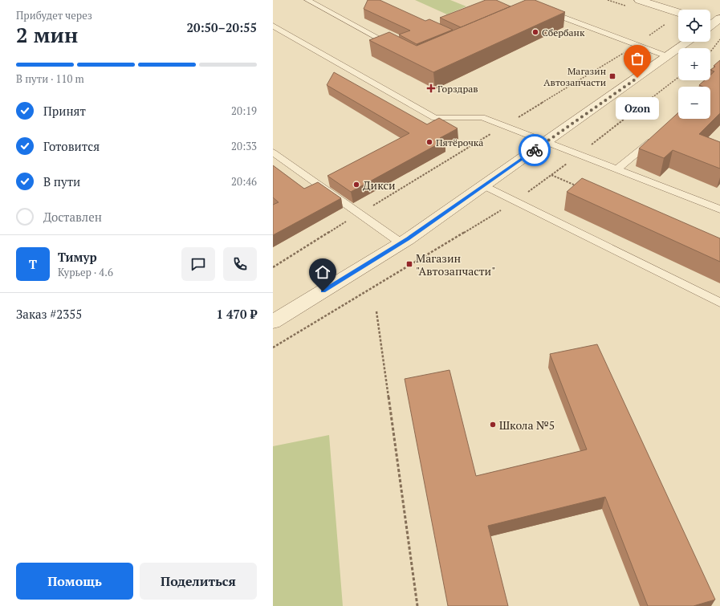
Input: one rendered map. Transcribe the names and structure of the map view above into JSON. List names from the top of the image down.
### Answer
{
  "places": {
    "other": [
      "Сбербанк",
      "Ozon",
      "Пятёрочка",
      "Дикси",
      "Школа №5"
    ],
    "transit": ["Магазин Автозапчасти", "Магазин \"Автозапчасти\""],
    "health": ["Горздрав"]
  },
  "page": {
    "heading": ["2 мин", "Прибудет через", "20:50–20:55"],
    "panel": [
      "Тимур",
      "Курьер · 4.6",
      "Заказ #2355",
      "1 470 ₽"
    ],
    "map_buttons": ["+", "−"],
    "bar": "В пути · 110 m",
    "list": [
      ["Принят", "20:19"],
      ["Готовится", "20:33"],
      ["В пути", "20:46"],
      "Доставлен"
    ],
    "bubble": "Ozon",
    "round": "Т",
    "buttons": ["Помощь", "Поделиться"]
  }
}
